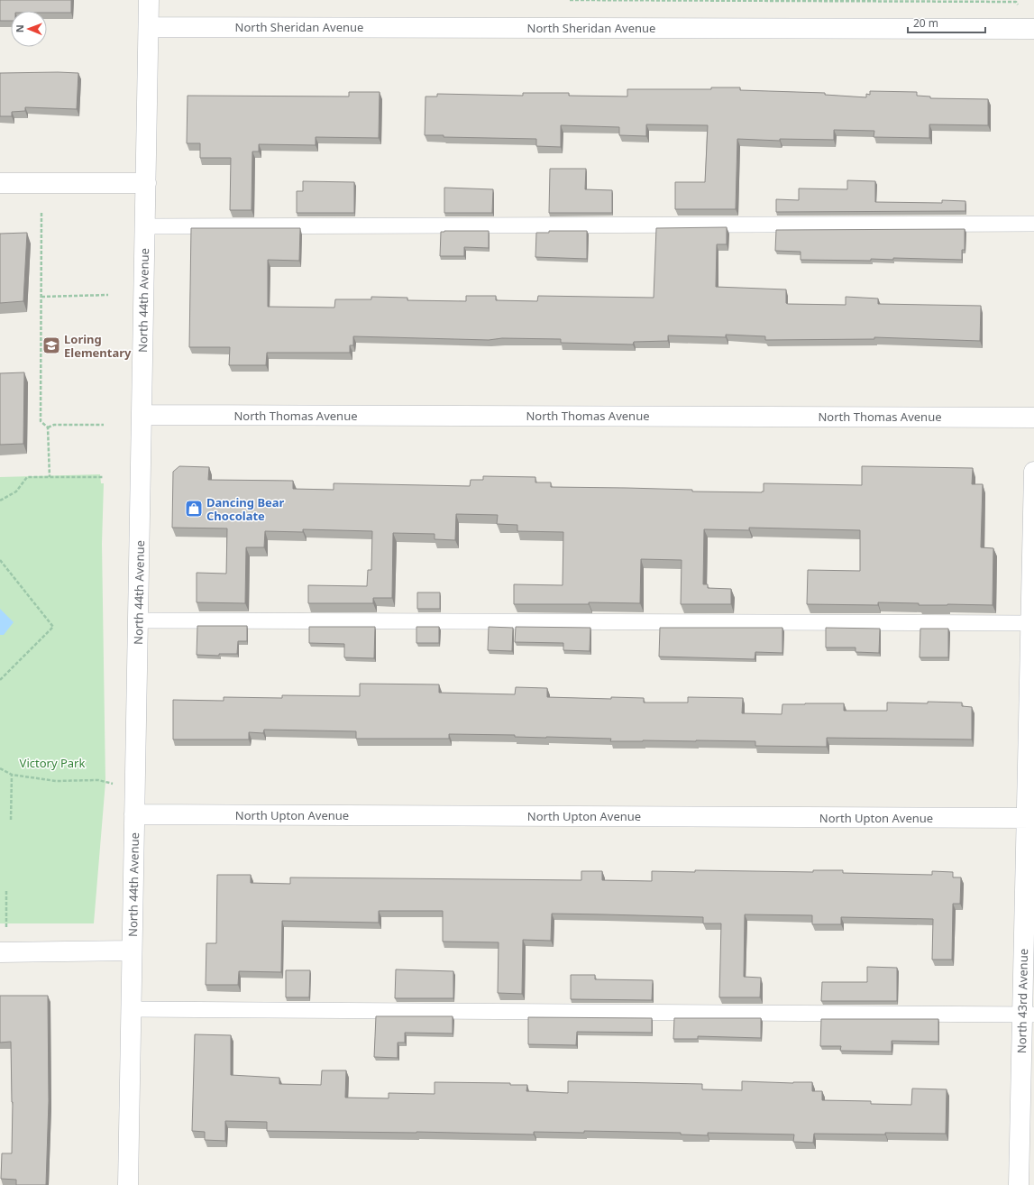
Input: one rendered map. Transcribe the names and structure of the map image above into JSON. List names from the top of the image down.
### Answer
{
  "streets": {
    "street": [
      "North Sheridan Avenue",
      "North 44th Avenue",
      "North Thomas Avenue",
      "North Upton Avenue",
      "North 43rd Avenue"
    ]
  },
  "crossings": [
    ["North Sheridan Avenue", "North 44th Avenue"],
    ["North 44th Avenue", "North Thomas Avenue"],
    ["North 44th Avenue", "North Upton Avenue"],
    ["North Upton Avenue", "North 43rd Avenue"]
  ],
  "parks": ["Victory Park"],
  "places": {
    "school or university": ["Loring Elementary"],
    "shop": ["Dancing Bear Chocolate"]
  },
  "scale_bar": "20 m",
  "north": "left"
}
